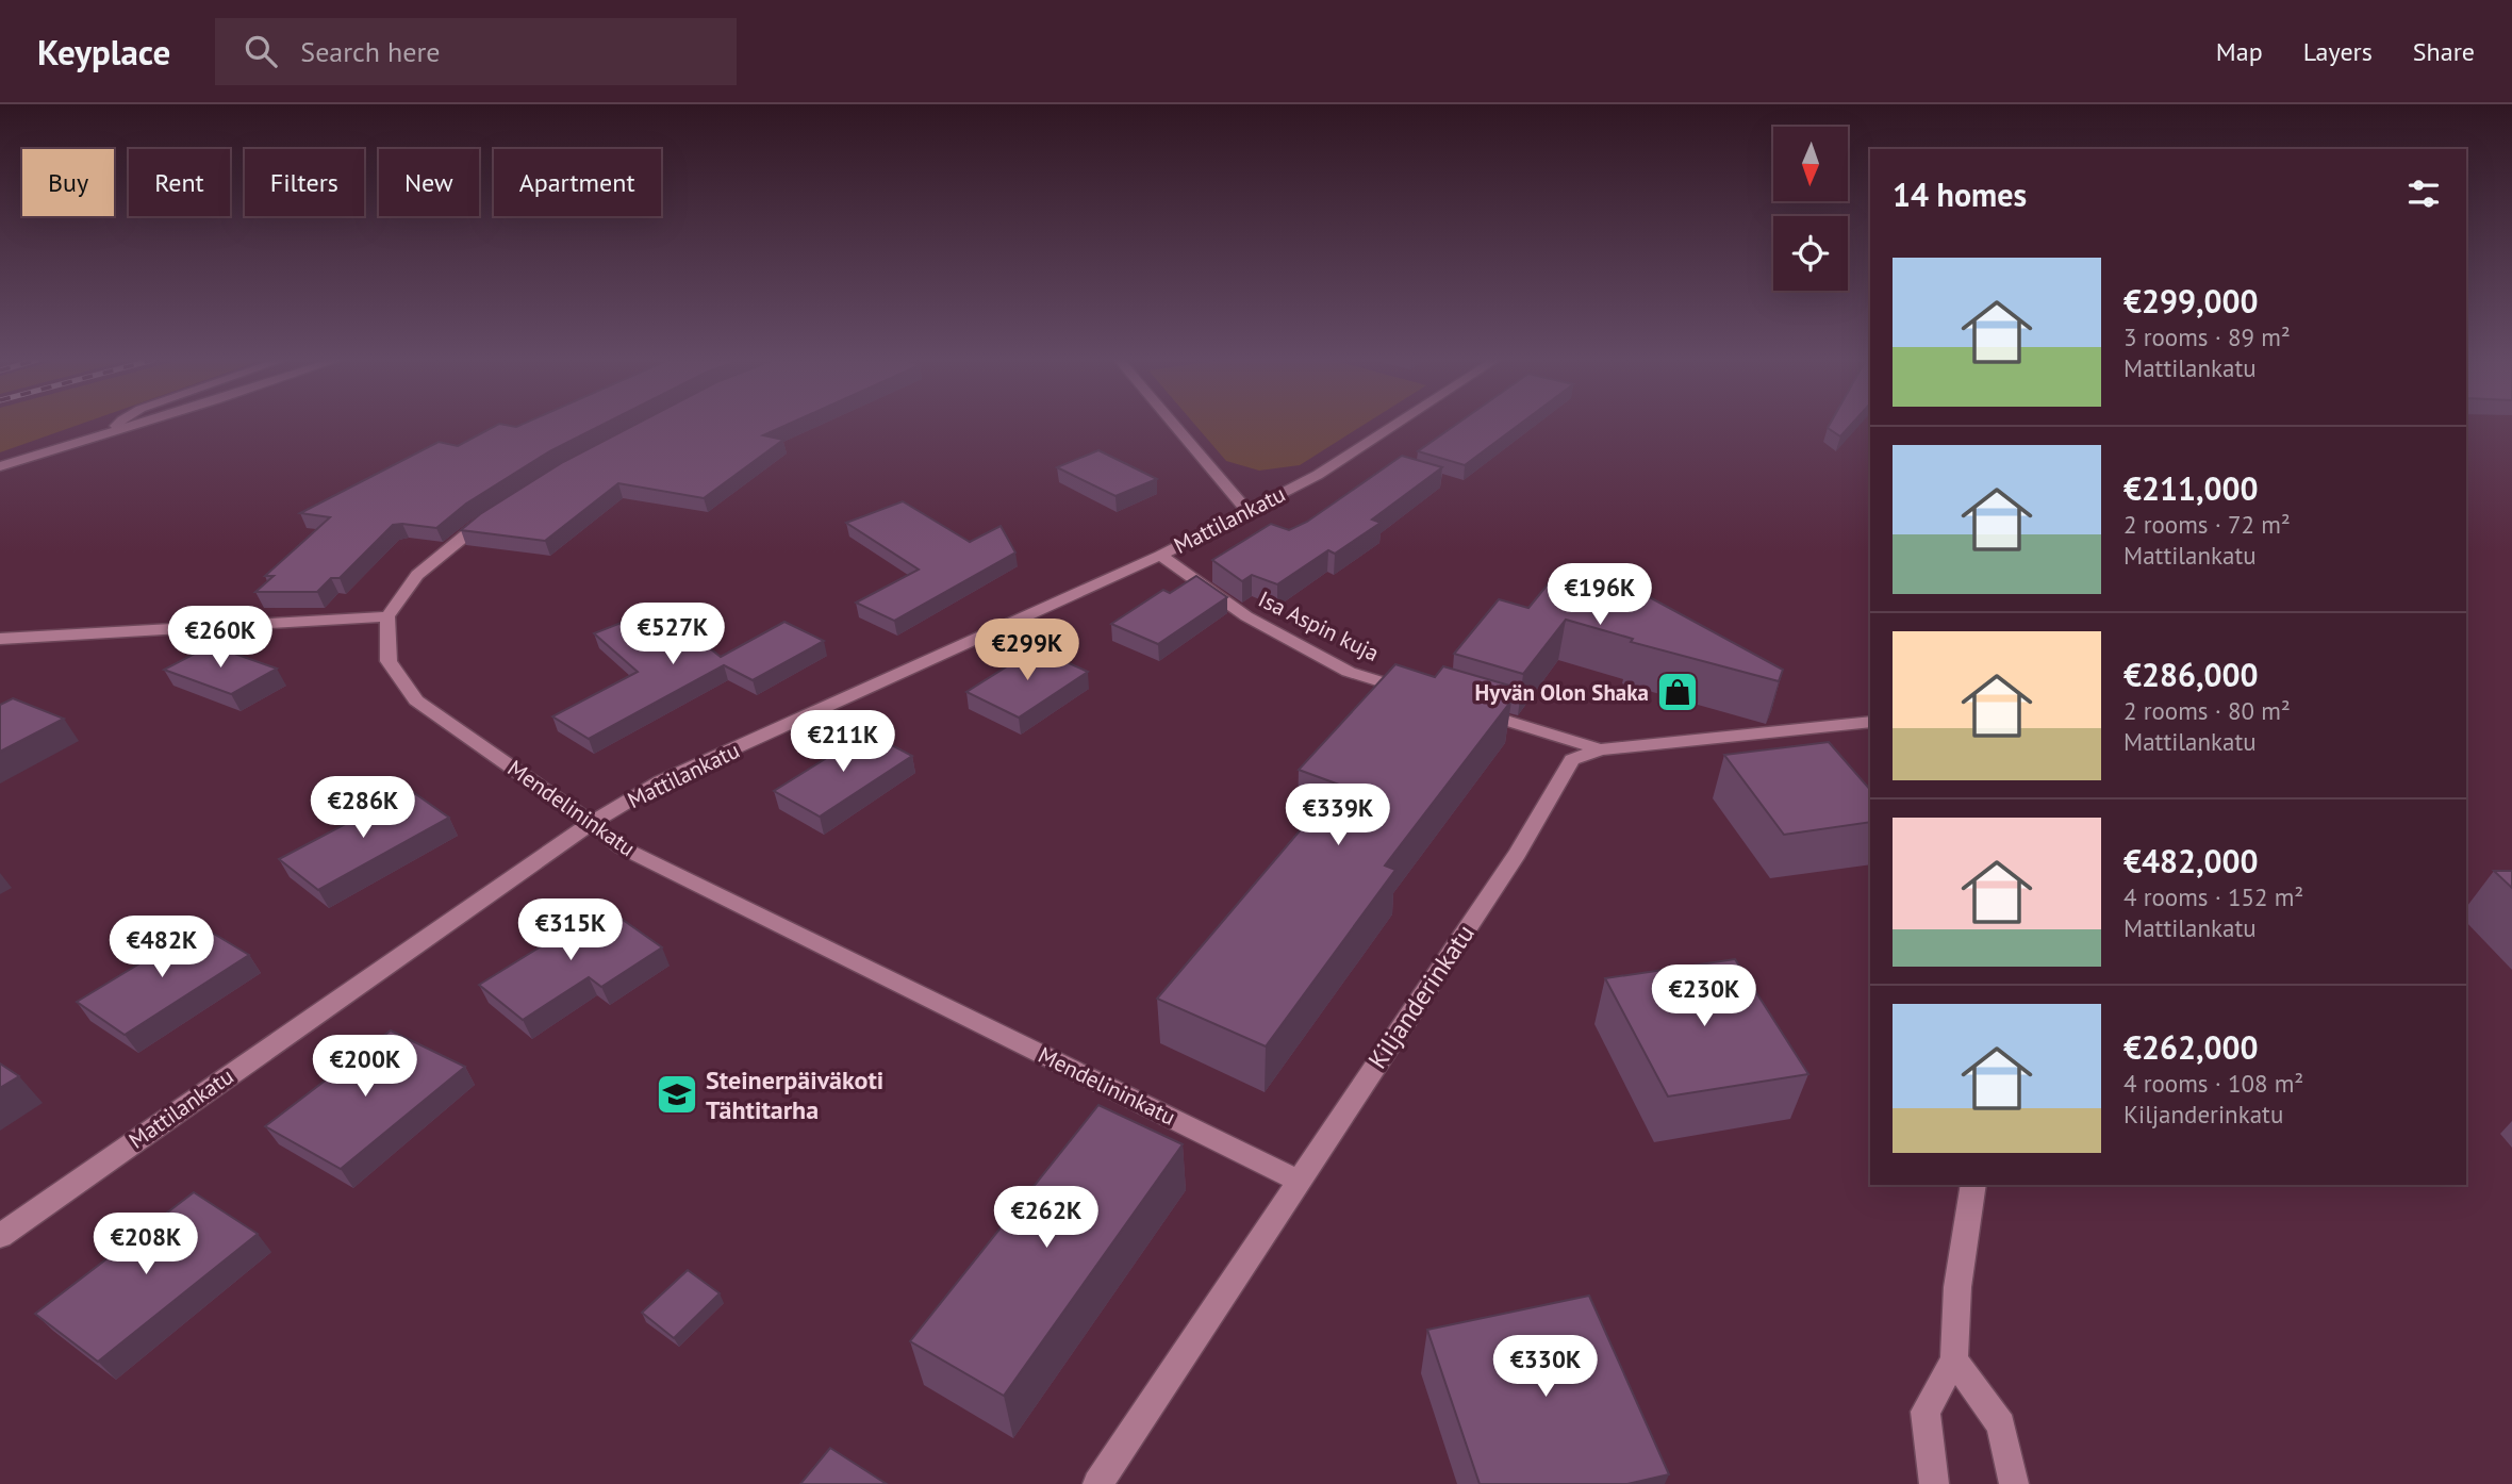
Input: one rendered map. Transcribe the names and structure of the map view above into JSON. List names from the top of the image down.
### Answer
{
  "streets": {
    "street": [
      "Mattilankatu",
      "Isa Aspin kuja",
      "Mendelininkatu",
      "Kiljanderinkatu"
    ]
  },
  "crossings": [
    ["Mattilankatu", "Isa Aspin kuja"],
    ["Mattilankatu", "Mendelininkatu"],
    ["Mendelininkatu", "Kiljanderinkatu"]
  ],
  "places": {
    "shop": ["Hyvän Olon Shaka"],
    "school or university": ["Steinerpäiväkoti Tähtitarha"]
  },
  "north": "bottom",
  "page": {
    "header": "Keyplace",
    "search": "Search here",
    "nav": ["Map", "Layers", "Share"],
    "chip": [
      "Buy",
      "Rent",
      "Filters",
      "New",
      "Apartment"
    ],
    "heading": "14 homes",
    "list": [
      {
        "name": "€299,000",
        "note": "3 rooms · 89 m² · Mattilankatu"
      },
      {
        "name": "€211,000",
        "note": "2 rooms · 72 m² · Mattilankatu"
      },
      {
        "name": "€286,000",
        "note": "2 rooms · 80 m² · Mattilankatu"
      },
      {
        "name": "€482,000",
        "note": "4 rooms · 152 m² · Mattilankatu"
      },
      {
        "name": "€262,000",
        "note": "4 rooms · 108 m² · Kiljanderinkatu"
      }
    ],
    "price": [
      "€196K",
      "€527K",
      "€260K",
      "€299K",
      "€211K",
      "€286K",
      "€339K",
      "€315K",
      "€482K",
      "€230K",
      "€200K",
      "€262K",
      "€208K",
      "€330K"
    ]
  }
}
